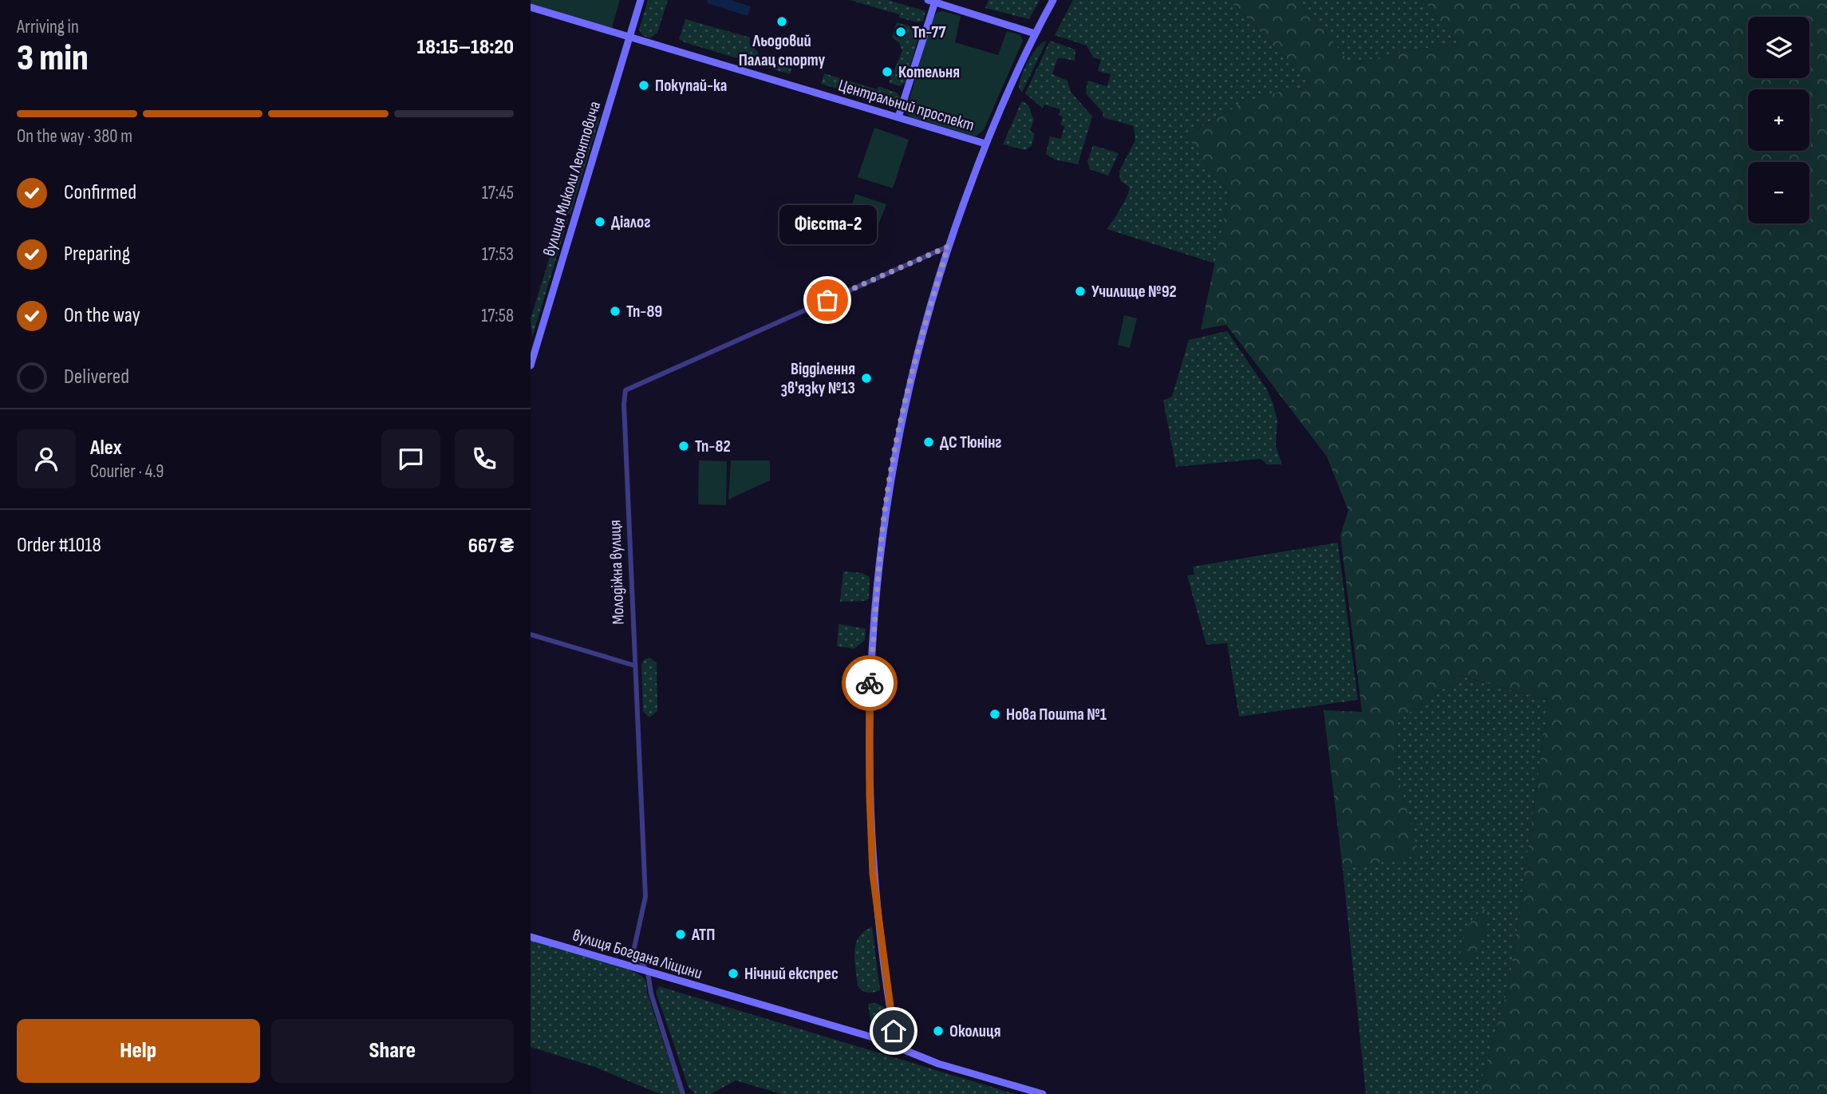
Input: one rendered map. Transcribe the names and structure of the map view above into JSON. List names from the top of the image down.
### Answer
{
  "streets": {
    "main road": ["Центральний проспект", "вулиця Миколи Леонтовича", "вулиця Богдана Ліщини"],
    "street": ["Молодіжна вулиця"]
  },
  "crossings": [
    ["Центральний проспект", "вулиця Миколи Леонтовича"],
    ["Молодіжна вулиця", "вулиця Богдана Ліщини"]
  ],
  "places": [
    "Льодовий Палац спорту",
    "Тп-77",
    "Котельня",
    "Покупай-ка",
    "Діалог",
    "Училище №92",
    "Фiєста-2",
    "Тп-89",
    "Відділення зв'язку №13",
    "ДС Тюнінг",
    "Тп-82",
    "Нова Пошта №1",
    "АТП",
    "Нічний експрес",
    "Околиця"
  ],
  "page": {
    "heading": ["3 min", "Arriving in", "18:15–18:20"],
    "panel": [
      "Alex",
      "Courier · 4.9",
      "Order #1018",
      "667 ₴"
    ],
    "map_buttons": ["+", "−"],
    "bar": "On the way · 380 m",
    "list": [
      ["Confirmed", "17:45"],
      ["Preparing", "17:53"],
      ["On the way", "17:58"],
      "Delivered"
    ],
    "bubble": "Фiєста-2",
    "buttons": ["Help", "Share"]
  }
}
